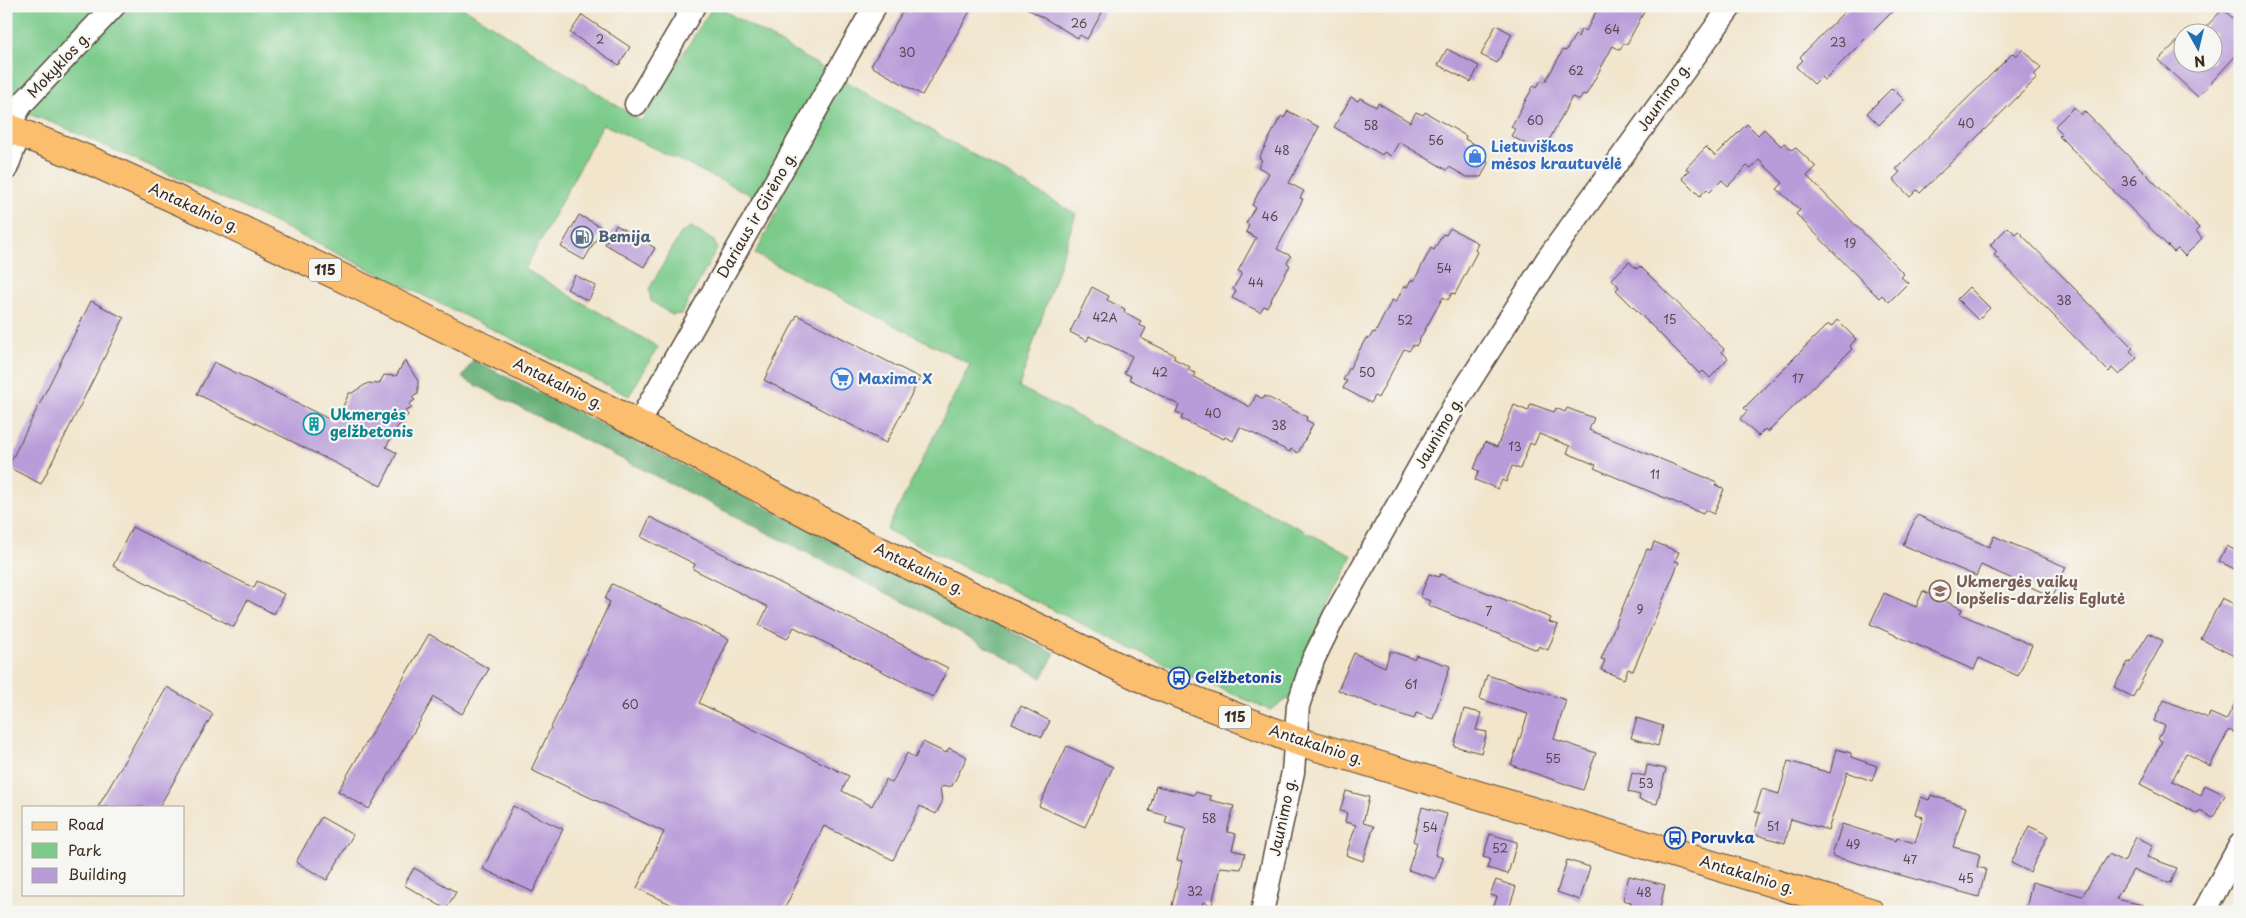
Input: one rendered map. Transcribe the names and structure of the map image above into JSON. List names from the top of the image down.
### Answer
{
  "streets": {
    "main road": ["Antakalnio g.", "115"],
    "street": ["Mokyklos g.", "Jaunimo g.", "Dariaus ir Girėno g."]
  },
  "crossings": [
    ["Mokyklos g.", "Antakalnio g."],
    ["Jaunimo g.", "Antakalnio g."],
    ["Antakalnio g.", "Dariaus ir Girėno g."]
  ],
  "places": {
    "shop": ["Lietuviškos mėsos krautuvėlė"],
    "fuel station": ["Bemija"],
    "supermarket": ["Maxima X"],
    "building": ["Ukmergės gelžbetonis"],
    "school or university": ["Ukmergės vaikų lopšelis-darželis Eglutė"],
    "bus stop": ["Gelžbetonis", "Poruvka"]
  },
  "house_numbers": [
    "26",
    "64",
    "2",
    "23",
    "30",
    "62",
    "60",
    "40",
    "58",
    "56",
    "48",
    "36",
    "46",
    "19",
    "54",
    "44",
    "38",
    "42A",
    "15",
    "52",
    "42",
    "50",
    "17",
    "40",
    "38",
    "13",
    "11",
    "9",
    "7",
    "61",
    "60",
    "55",
    "53",
    "58",
    "51",
    "54",
    "49",
    "52",
    "47",
    "45",
    "32",
    "48"
  ],
  "legend": ["Road", "Park", "Building"],
  "north": "bottom"
}
